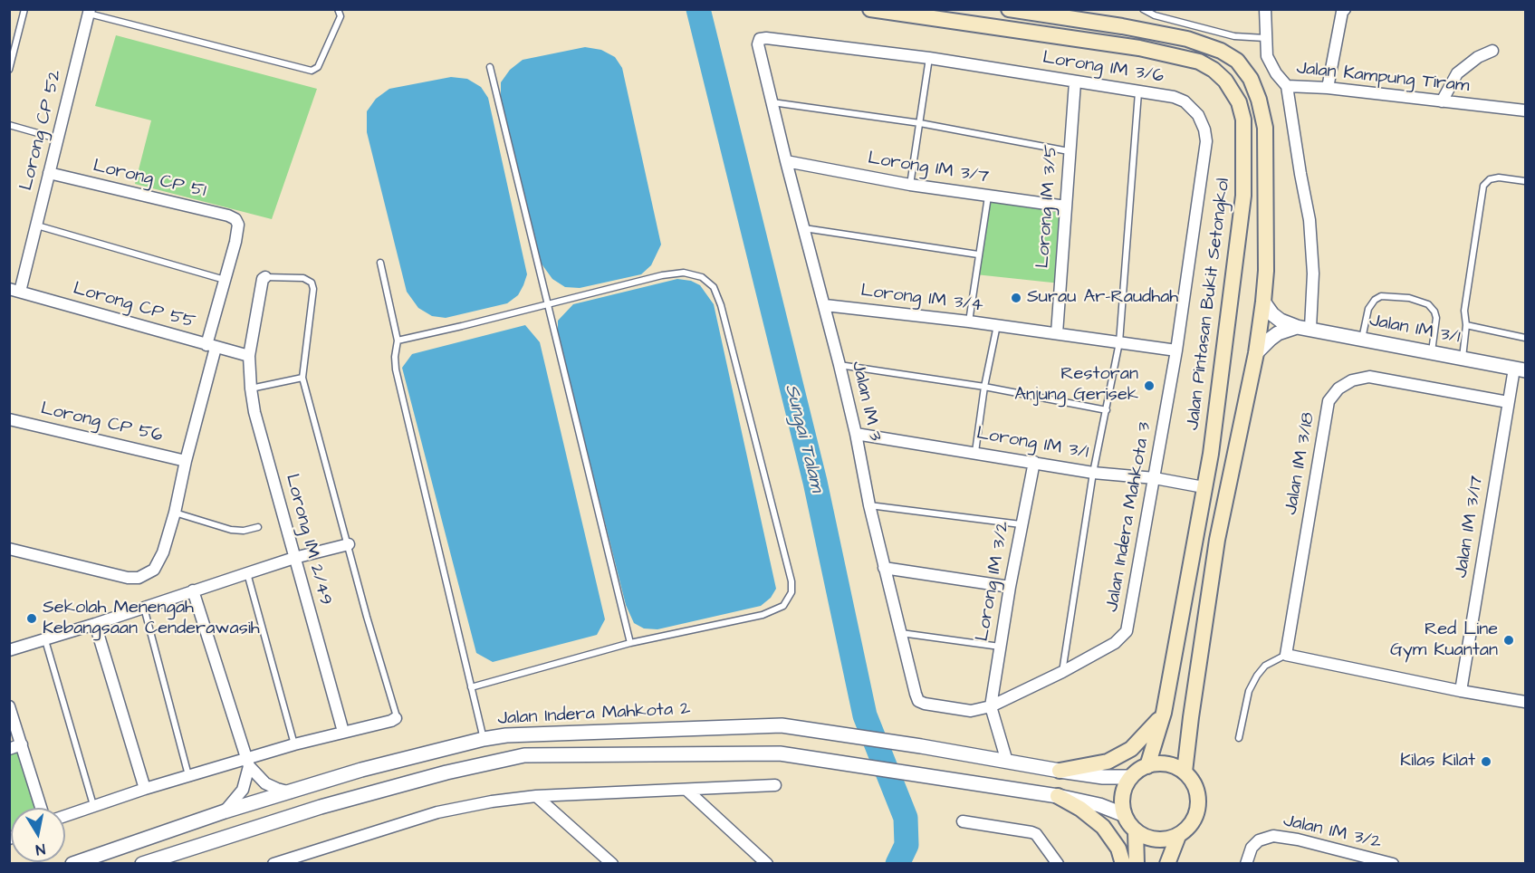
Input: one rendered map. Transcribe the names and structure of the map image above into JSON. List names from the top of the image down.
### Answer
{
  "streets": {
    "main road": ["Jalan Pintasan Bukit Setongkol"],
    "street": [
      "Lorong IM 3/6",
      "Jalan Kampung Tiram",
      "Lorong CP 52",
      "Lorong IM 3/7",
      "Lorong CP 51",
      "Lorong IM 3/5",
      "Lorong IM 3/4",
      "Lorong CP 55",
      "Jalan IM 3/1",
      "Jalan IM 3",
      "Lorong CP 56",
      "Lorong IM 3/1",
      "Jalan IM 3/18",
      "Jalan Indera Mahkota 3",
      "Jalan IM 3/17",
      "Lorong IM 2/49",
      "Lorong IM 3/2",
      "Jalan Indera Mahkota 2",
      "Jalan IM 3/2"
    ]
  },
  "crossings": [
    ["Lorong IM 3/6", "Lorong IM 3/5"],
    ["Lorong IM 3/6", "Lorong IM 3/4"],
    ["Lorong IM 3/6", "Jalan IM 3"],
    ["Lorong IM 3/6", "Jalan Indera Mahkota 3"],
    ["Lorong CP 52", "Lorong CP 51"],
    ["Lorong CP 52", "Lorong CP 55"],
    ["Lorong IM 3/7", "Lorong IM 3/5"],
    ["Lorong IM 3/7", "Jalan IM 3"],
    ["Lorong IM 3/5", "Lorong IM 3/4"],
    ["Lorong IM 3/4", "Jalan IM 3"],
    ["Lorong IM 3/4", "Jalan Indera Mahkota 3"],
    ["Jalan Pintasan Bukit Setongkol", "Lorong IM 3/1"],
    ["Jalan Pintasan Bukit Setongkol", "Jalan Indera Mahkota 2"],
    ["Lorong CP 55", "Lorong IM 2/49"],
    ["Jalan IM 3/1", "Jalan IM 3/17"],
    ["Jalan IM 3", "Lorong IM 3/1"],
    ["Jalan IM 3", "Jalan Indera Mahkota 3"],
    ["Jalan IM 3", "Lorong IM 3/2"],
    ["Lorong IM 3/1", "Jalan Indera Mahkota 3"],
    ["Lorong IM 3/1", "Lorong IM 3/2"],
    ["Jalan IM 3/18", "Jalan IM 3/17"],
    ["Jalan Indera Mahkota 3", "Lorong IM 3/2"]
  ],
  "water": ["Sungai Talam"],
  "places": [
    "Surau Ar-Raudhah",
    "Restoran Anjung Gerisek",
    "Sekolah Menengah Kebangsaan Cenderawasih",
    "Red Line Gym Kuantan",
    "Kilas Kilat"
  ],
  "north": "bottom"
}
